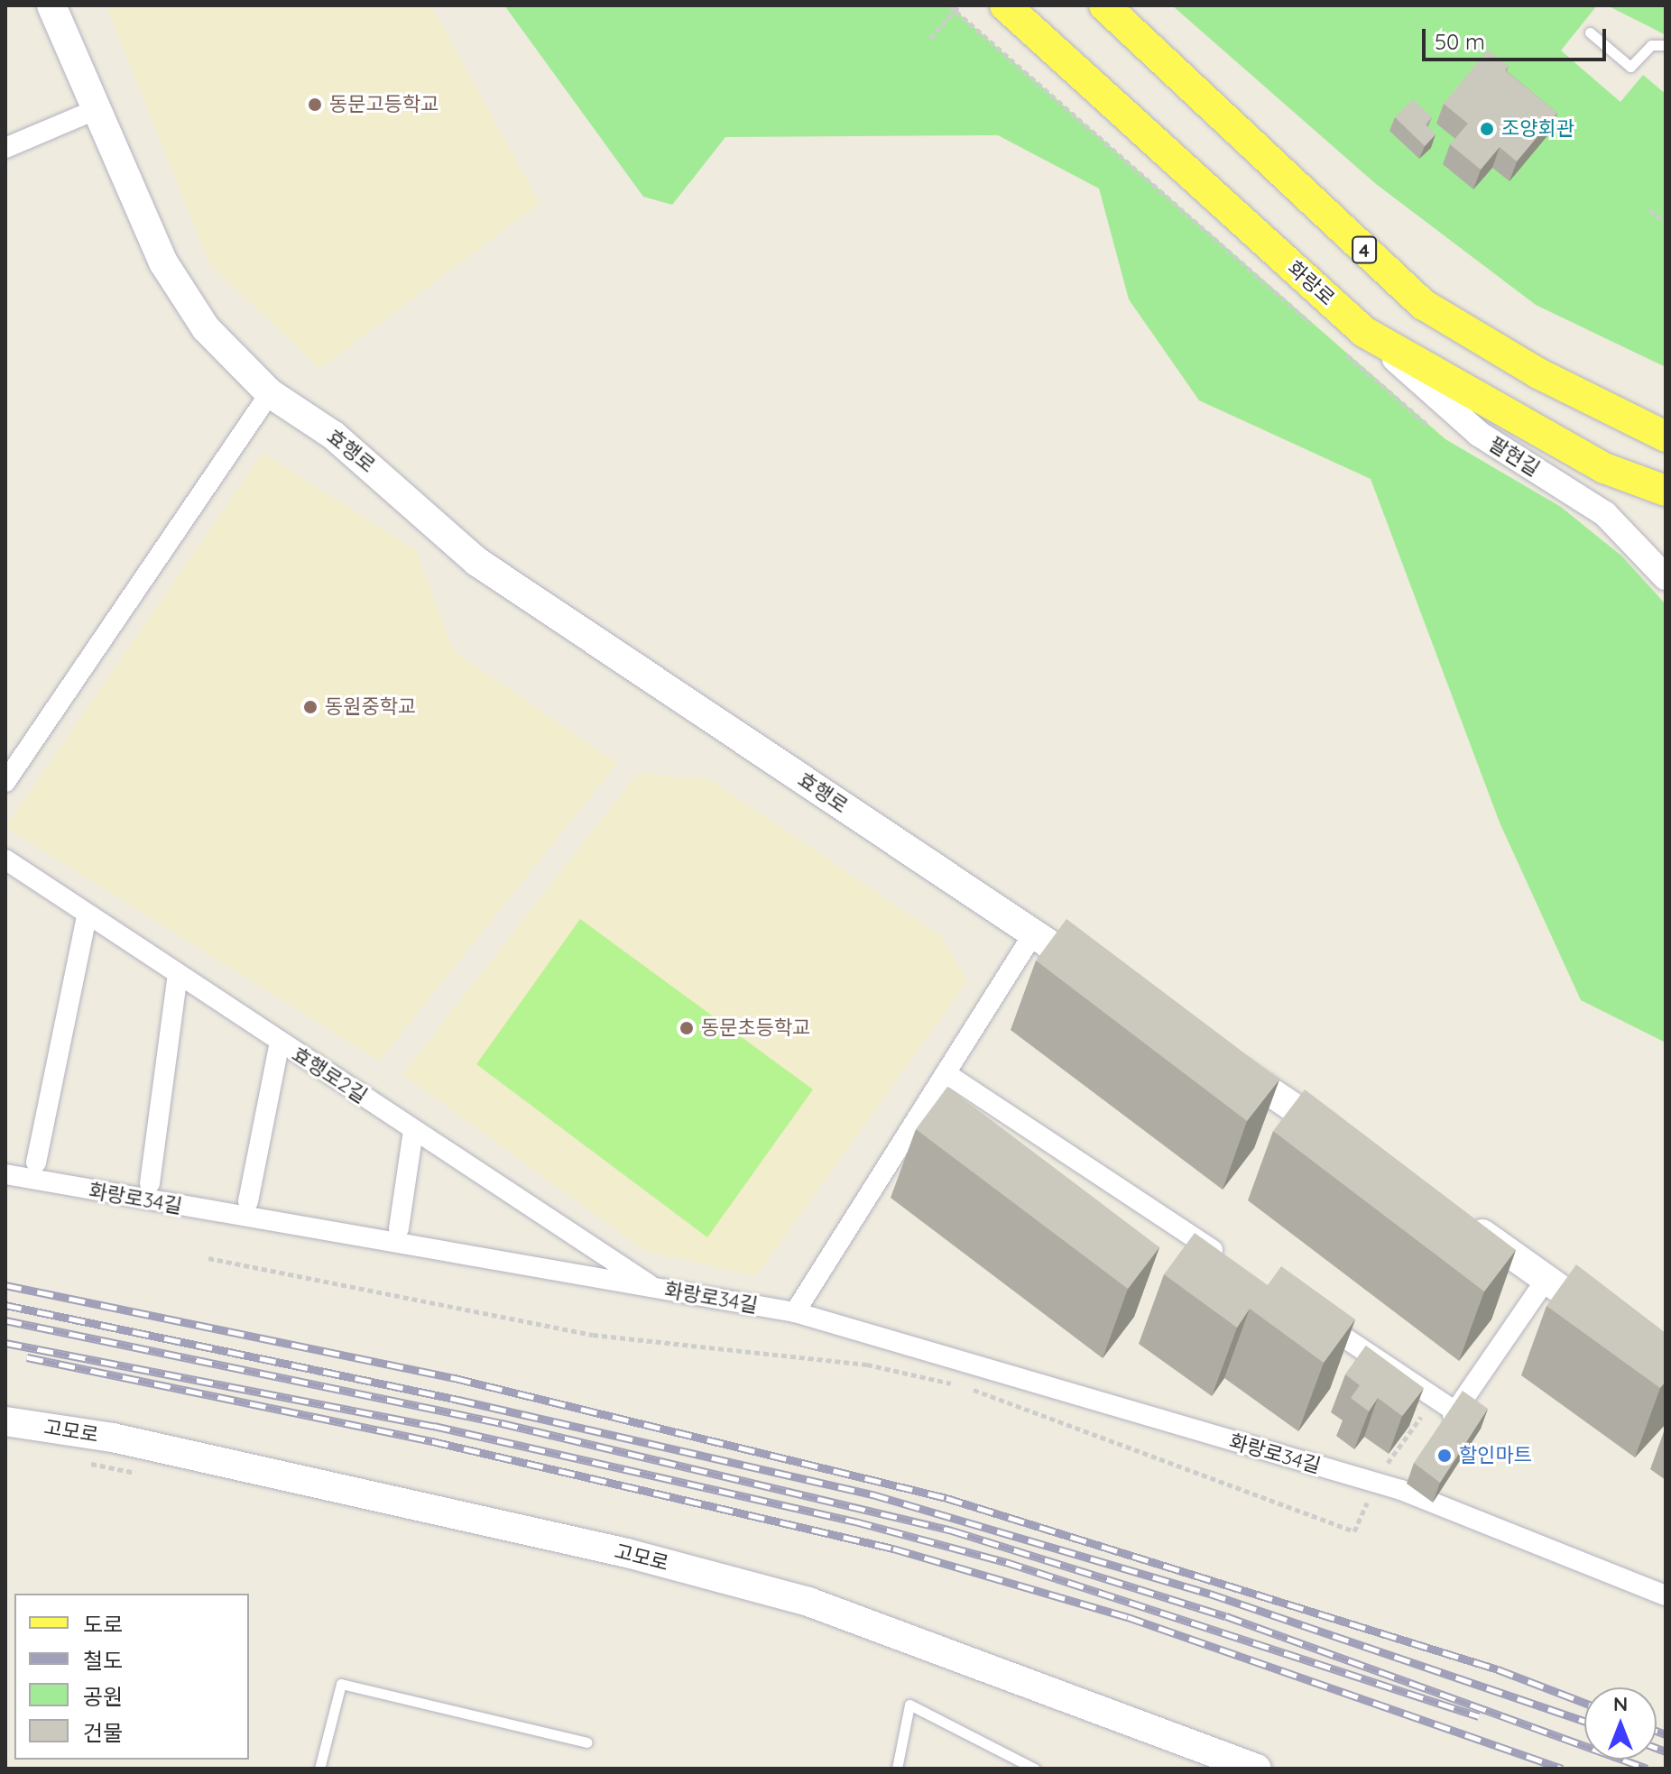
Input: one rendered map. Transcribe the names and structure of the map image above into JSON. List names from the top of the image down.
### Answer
{
  "streets": {
    "main road": [
      "4",
      "화랑로",
      "효행로",
      "고모로"
    ],
    "street": ["팔현길", "효행로2길", "화랑로34길"]
  },
  "crossings": [
    ["화랑로", "팔현길"],
    ["효행로2길", "화랑로34길"]
  ],
  "places": [
    "동문고등학교",
    "조양회관",
    "동원중학교",
    "동문초등학교",
    "할인마트"
  ],
  "legend": [
    "도로",
    "철도",
    "공원",
    "건물"
  ],
  "scale_bar": "50 m",
  "north": "top"
}
